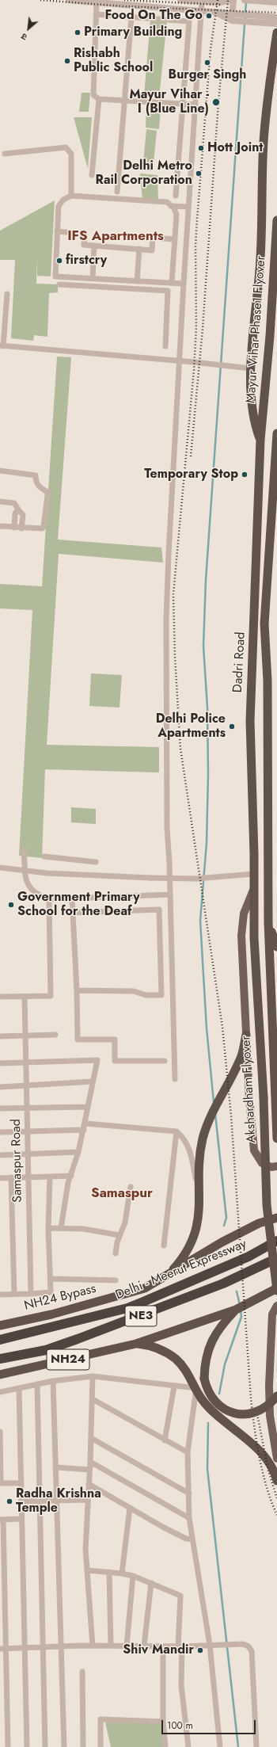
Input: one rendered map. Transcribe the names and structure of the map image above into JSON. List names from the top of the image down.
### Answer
{
  "streets": {
    "highway": [
      "Mayur Vihar Phase1 Flyover",
      "Dadri Road",
      "Akshardham Flyover",
      "Delhi - Meerut Expressway",
      "NH24 Bypass",
      "NE3",
      "NH24"
    ],
    "street": ["Samaspur Road"]
  },
  "crossings": [
    ["Mayur Vihar Phase1 Flyover", "Dadri Road"],
    ["Dadri Road", "Akshardham Flyover"],
    ["Akshardham Flyover", "NH24"]
  ],
  "districts": ["IFS Apartments", "Samaspur"],
  "places": [
    "Food On The Go",
    "Primary Building",
    "Rishabh Public School",
    "Burger Singh",
    "Mayur Vihar - I (Blue Line)",
    "Hott Joint",
    "Delhi Metro Rail Corporation",
    "firstcry",
    "Temporary Stop",
    "Delhi Police Apartments",
    "Government Primary School for the Deaf",
    "Radha Krishna Temple",
    "Shiv Mandir"
  ],
  "scale_bar": "100 m",
  "north": "bottom left"
}
